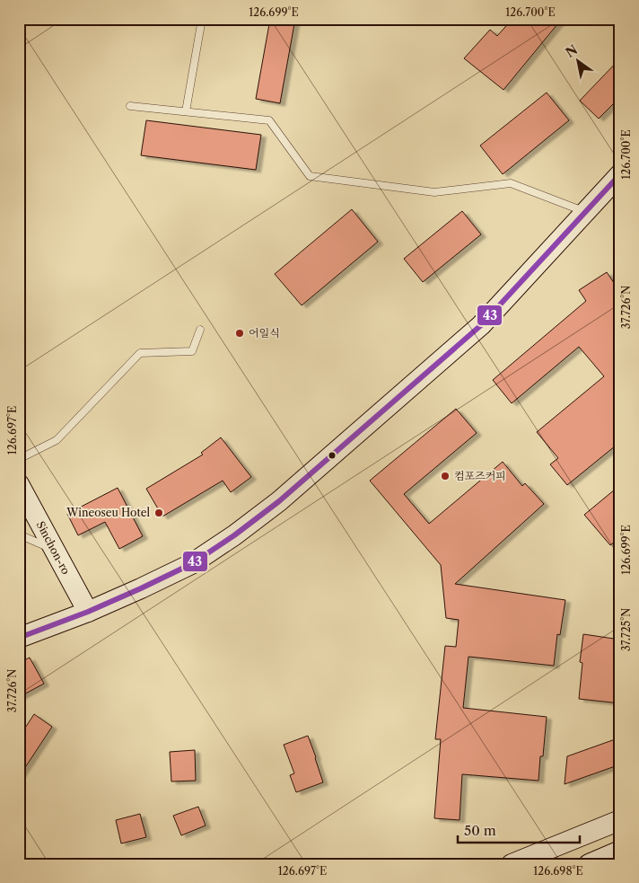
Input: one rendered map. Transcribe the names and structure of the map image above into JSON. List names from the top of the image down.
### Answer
{
  "streets": {
    "street": ["Sinchon-ro"]
  },
  "places": ["어일식", "컴포즈커피", "Wineoseu Hotel"],
  "lines": ["transit line 43"],
  "scale_bar": "50 m",
  "north": "top left",
  "coordinates": [
    "126.699°E",
    "126.700°E",
    "37.726°N",
    "126.697°E",
    "37.725°N",
    "126.698°E"
  ]
}
